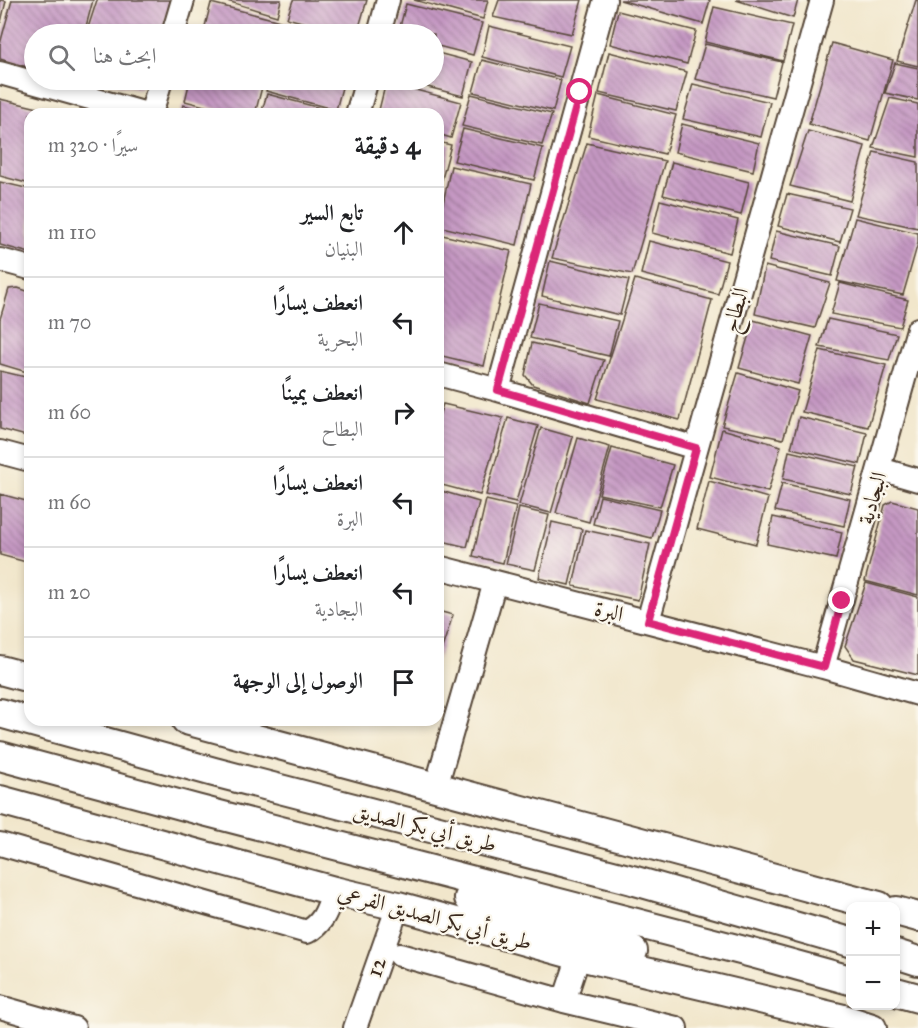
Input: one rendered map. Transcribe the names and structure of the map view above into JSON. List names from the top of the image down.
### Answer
{
  "streets": {
    "main road": ["طريق أبي بكر الصديق", "طريق أبي بكر الصديق الفرعي"],
    "street": [
      "البطاح",
      "البجادية",
      "البرة",
      "12"
    ]
  },
  "crossings": [
    ["البطاح", "البرة"],
    ["البجادية", "البرة"],
    ["طريق أبي بكر الصديق الفرعي", "12"]
  ],
  "page": {
    "search": "ابحث هنا",
    "heading": ["4 دقيقة", "سيرًا · 320 m"],
    "list": [
      ["تابع السير", "البنيان", "110 m"],
      ["انعطف يسارًا", "البحرية", "70 m"],
      ["انعطف يمينًا", "البطاح", "60 m"],
      ["انعطف يسارًا", "البرة", "60 m"],
      ["انعطف يسارًا", "البجادية", "20 m"],
      "الوصول إلى الوجهة"
    ],
    "map_buttons": ["+", "−"]
  }
}
